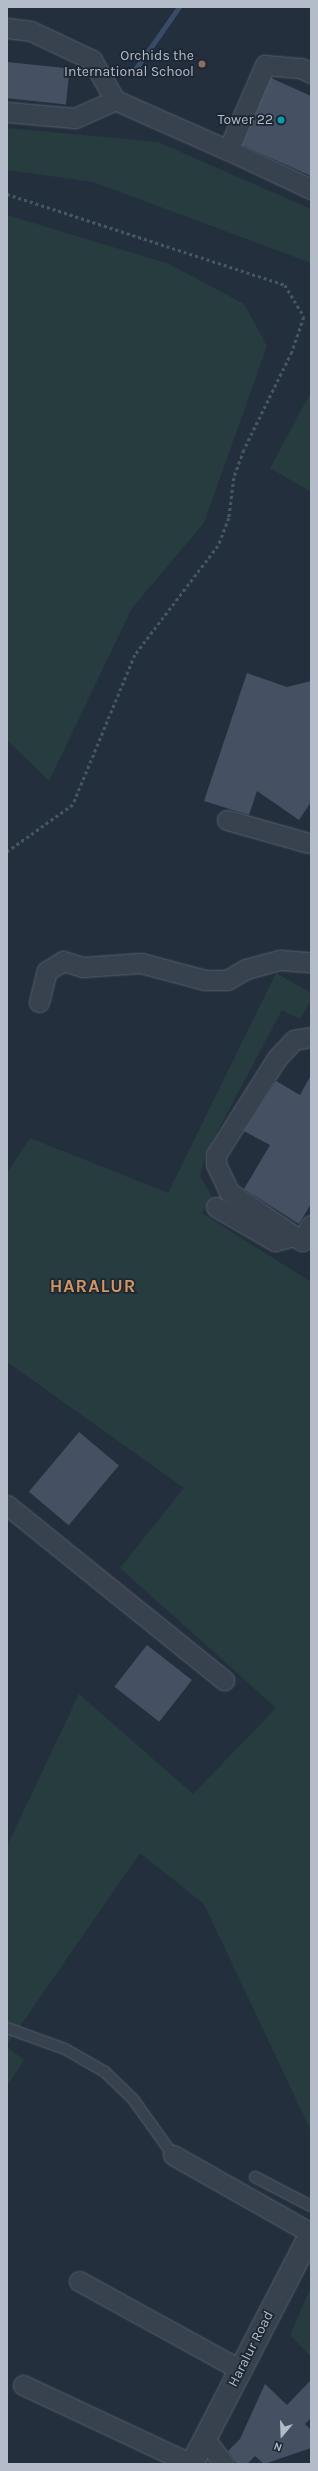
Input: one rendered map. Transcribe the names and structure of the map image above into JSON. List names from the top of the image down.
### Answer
{
  "streets": {
    "street": ["Haralur Road"]
  },
  "districts": ["HARALUR"],
  "places": ["Orchids the International School", "Tower 22"],
  "north": "bottom"
}
